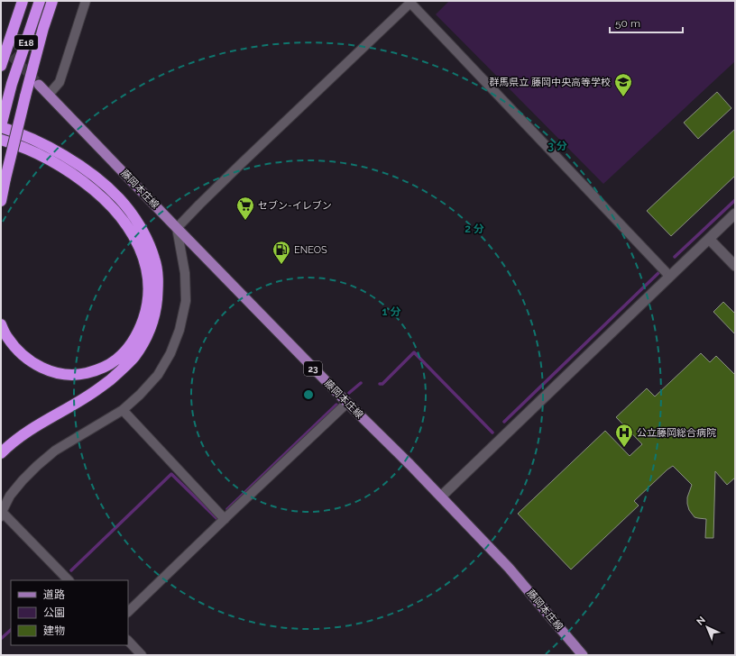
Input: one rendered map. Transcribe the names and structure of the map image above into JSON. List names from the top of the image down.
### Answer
{
  "streets": {
    "highway": ["E18"],
    "main road": ["藤岡本庄線", "23"]
  },
  "places": {
    "school or university": ["群馬県立 藤岡中央高等学校"],
    "supermarket": ["セブン-イレブン"],
    "fuel station": ["ENEOS"],
    "hospital": ["公立藤岡総合病院"]
  },
  "legend": ["道路", "公園", "建物"],
  "scale_bar": "50 m",
  "north": "top left",
  "rings": ["3 分", "2 分", "1 分"]
}
